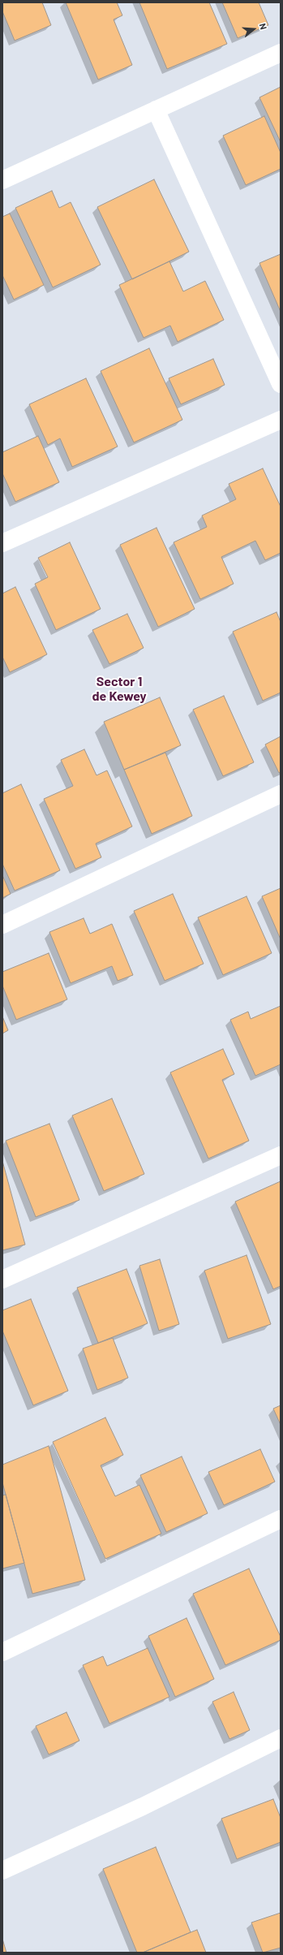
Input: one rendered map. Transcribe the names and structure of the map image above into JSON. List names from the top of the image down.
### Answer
{
  "districts": ["Sector 1 de Kewey"],
  "north": "right"
}
